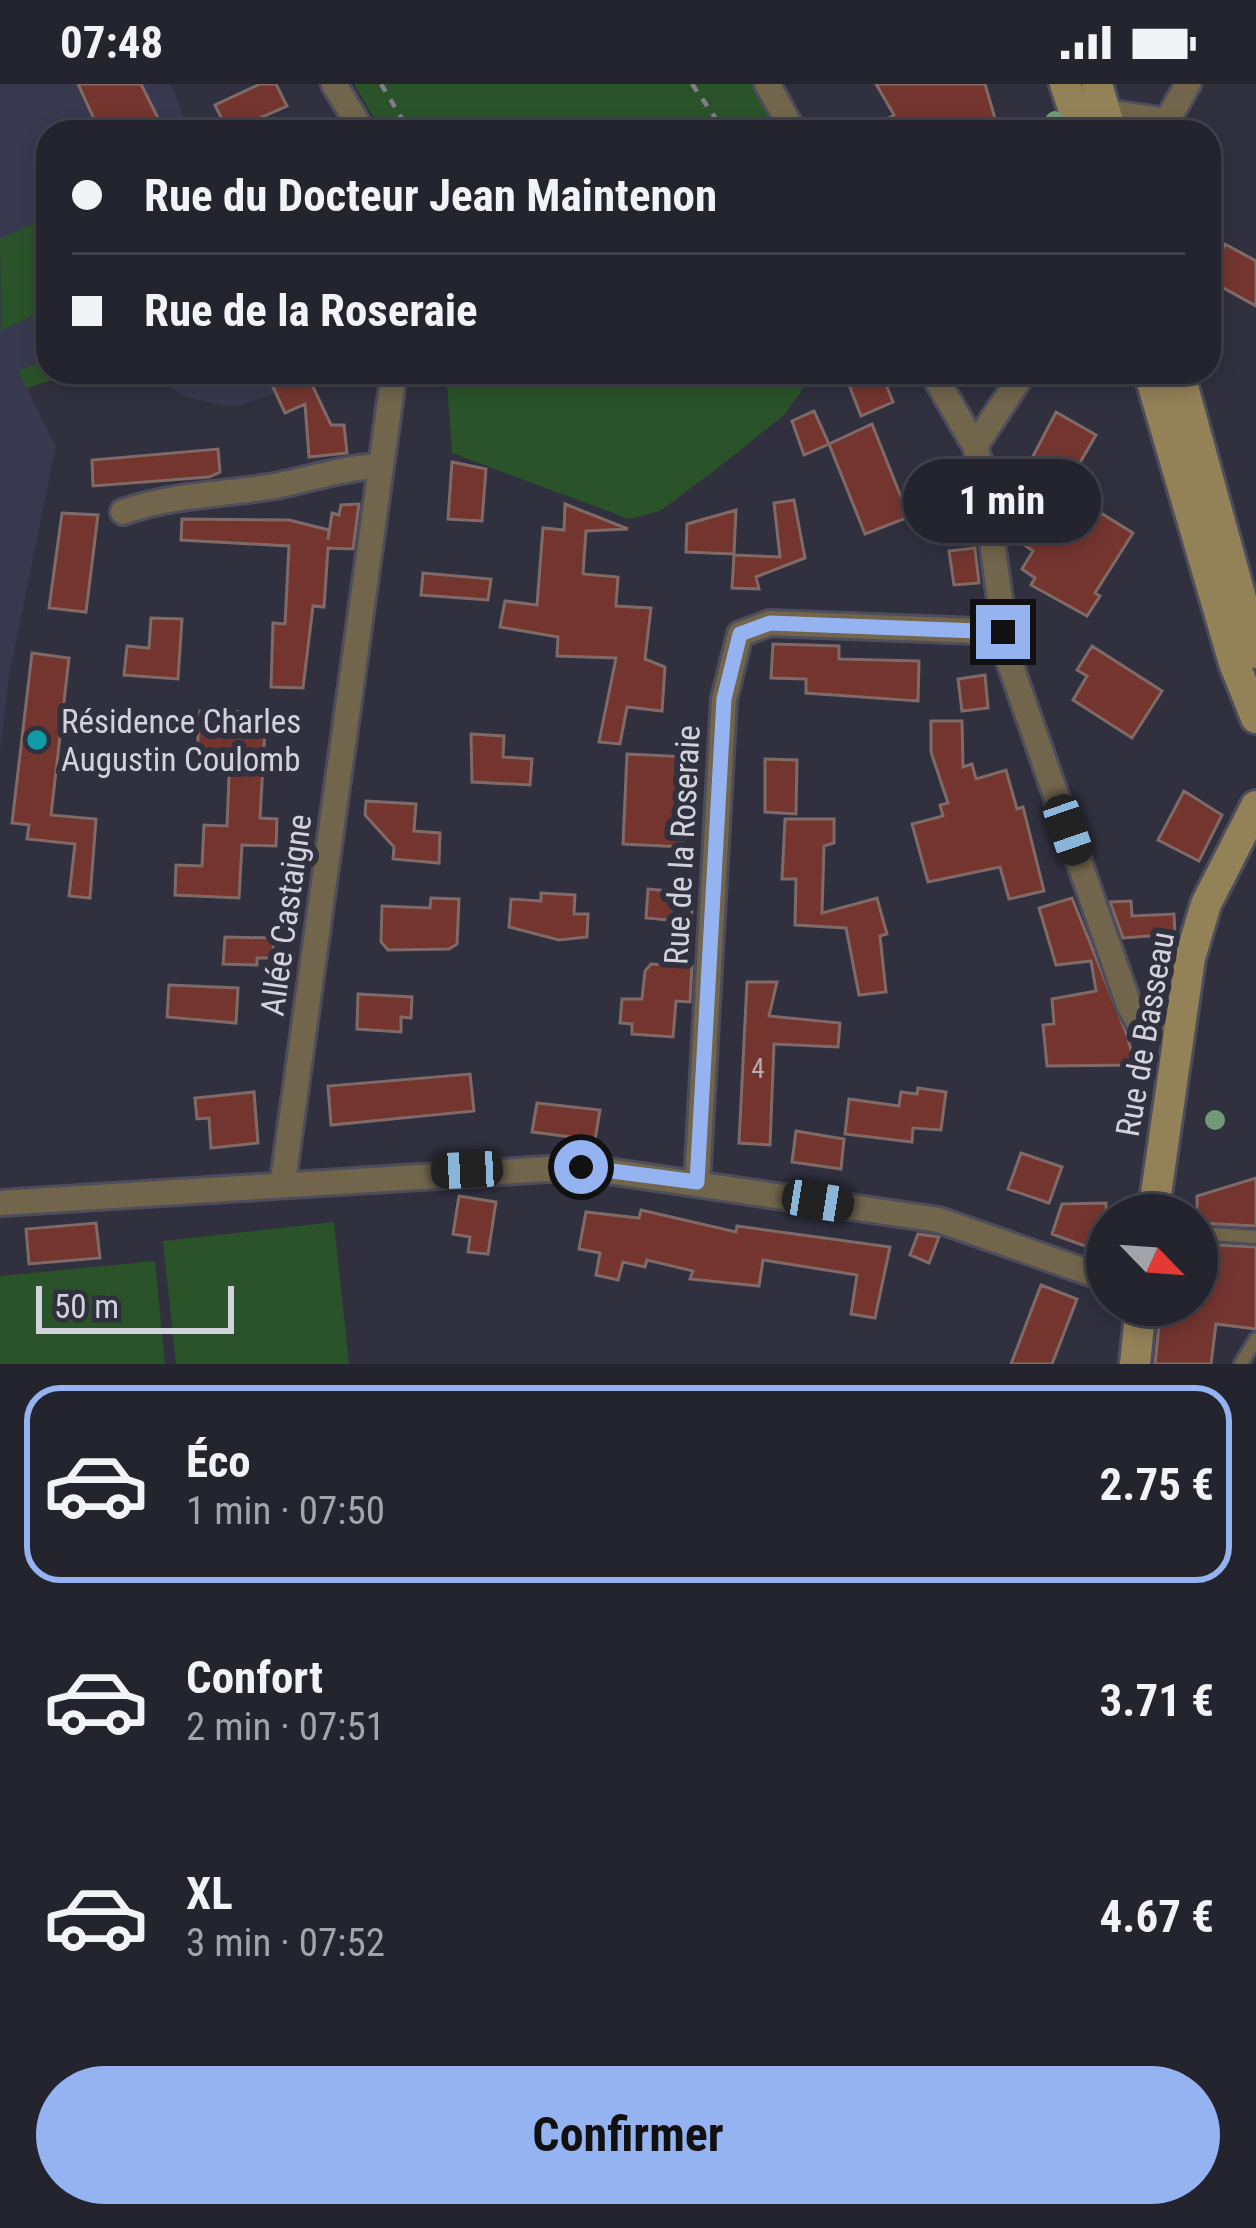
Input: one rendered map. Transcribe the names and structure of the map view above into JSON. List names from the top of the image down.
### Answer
{
  "streets": {
    "main road": ["Rue de Basseau"],
    "street": ["Rue de la Roseraie", "Allée Castaigne"]
  },
  "places": ["Résidence Charles Augustin Coulomb"],
  "house_numbers": ["4"],
  "scale_bar": "50 m",
  "north": "bottom right",
  "page": {
    "status": "07:48",
    "banner": ["Rue du Docteur Jean Maintenon", "Rue de la Roseraie"],
    "bubble": "1 min",
    "scale": "50 m",
    "list": [
      {
        "name": "Éco",
        "note": "1 min · 07:50",
        "value": "2.75 €"
      },
      {
        "name": "Confort",
        "note": "2 min · 07:51",
        "value": "3.71 €"
      },
      {
        "name": "XL",
        "note": "3 min · 07:52",
        "value": "4.67 €"
      }
    ],
    "buttons": "Confirmer"
  }
}
